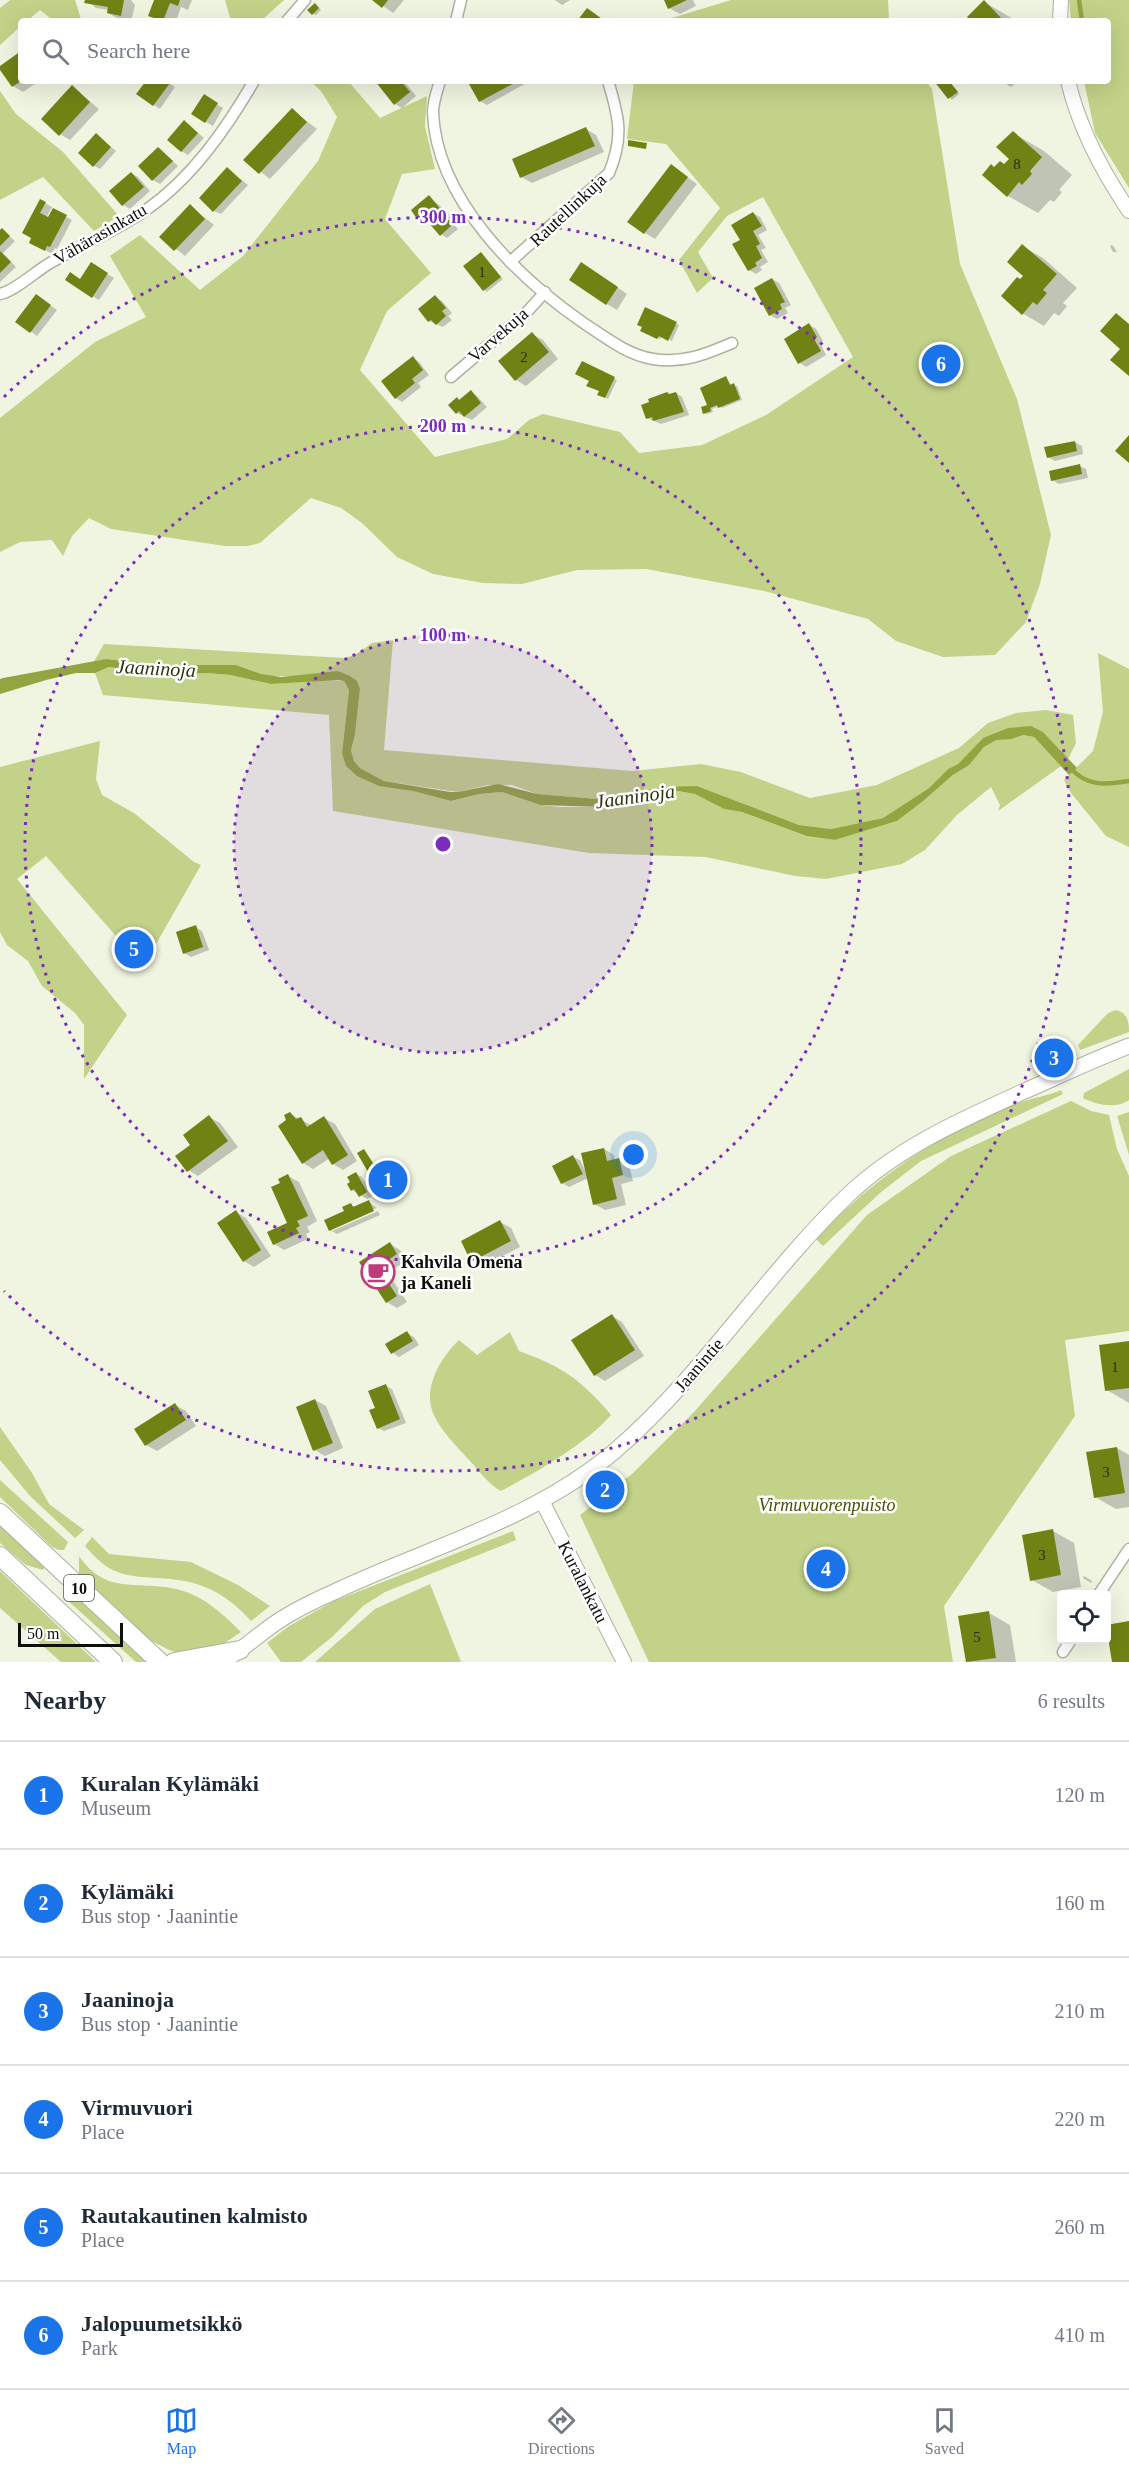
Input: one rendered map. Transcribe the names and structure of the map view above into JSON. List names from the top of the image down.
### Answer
{
  "streets": {
    "highway": ["10"],
    "main road": ["Jaanintie"],
    "street": [
      "Rautellinkuja",
      "Vähärasinkatu",
      "Varvekuja",
      "Kuralankatu"
    ]
  },
  "crossings": [
    ["Jaanintie", "Kuralankatu"]
  ],
  "water": ["Jaaninoja"],
  "parks": ["Virmuvuorenpuisto"],
  "places": {
    "cafe": ["Kahvila Omena ja Kaneli"]
  },
  "house_numbers": [
    "8",
    "1",
    "2",
    "1",
    "3",
    "3",
    "5"
  ],
  "scale_bar": "50 m",
  "page": {
    "search": "Search here",
    "pins": [
      "6",
      "5",
      "3",
      "1",
      "2",
      "4"
    ],
    "scale": "50 m",
    "heading": ["Nearby", "6 results"],
    "list": [
      {
        "mark": "1",
        "name": "Kuralan Kylämäki",
        "note": "Museum",
        "value": "120 m"
      },
      {
        "mark": "2",
        "name": "Kylämäki",
        "note": "Bus stop · Jaanintie",
        "value": "160 m"
      },
      {
        "mark": "3",
        "name": "Jaaninoja",
        "note": "Bus stop · Jaanintie",
        "value": "210 m"
      },
      {
        "mark": "4",
        "name": "Virmuvuori",
        "note": "Place",
        "value": "220 m"
      },
      {
        "mark": "5",
        "name": "Rautakautinen kalmisto",
        "note": "Place",
        "value": "260 m"
      },
      {
        "mark": "6",
        "name": "Jalopuumetsikkö",
        "note": "Park",
        "value": "410 m"
      }
    ],
    "nav": ["Map", "Directions", "Saved"]
  },
  "rings": ["300 m", "200 m", "100 m"]
}
